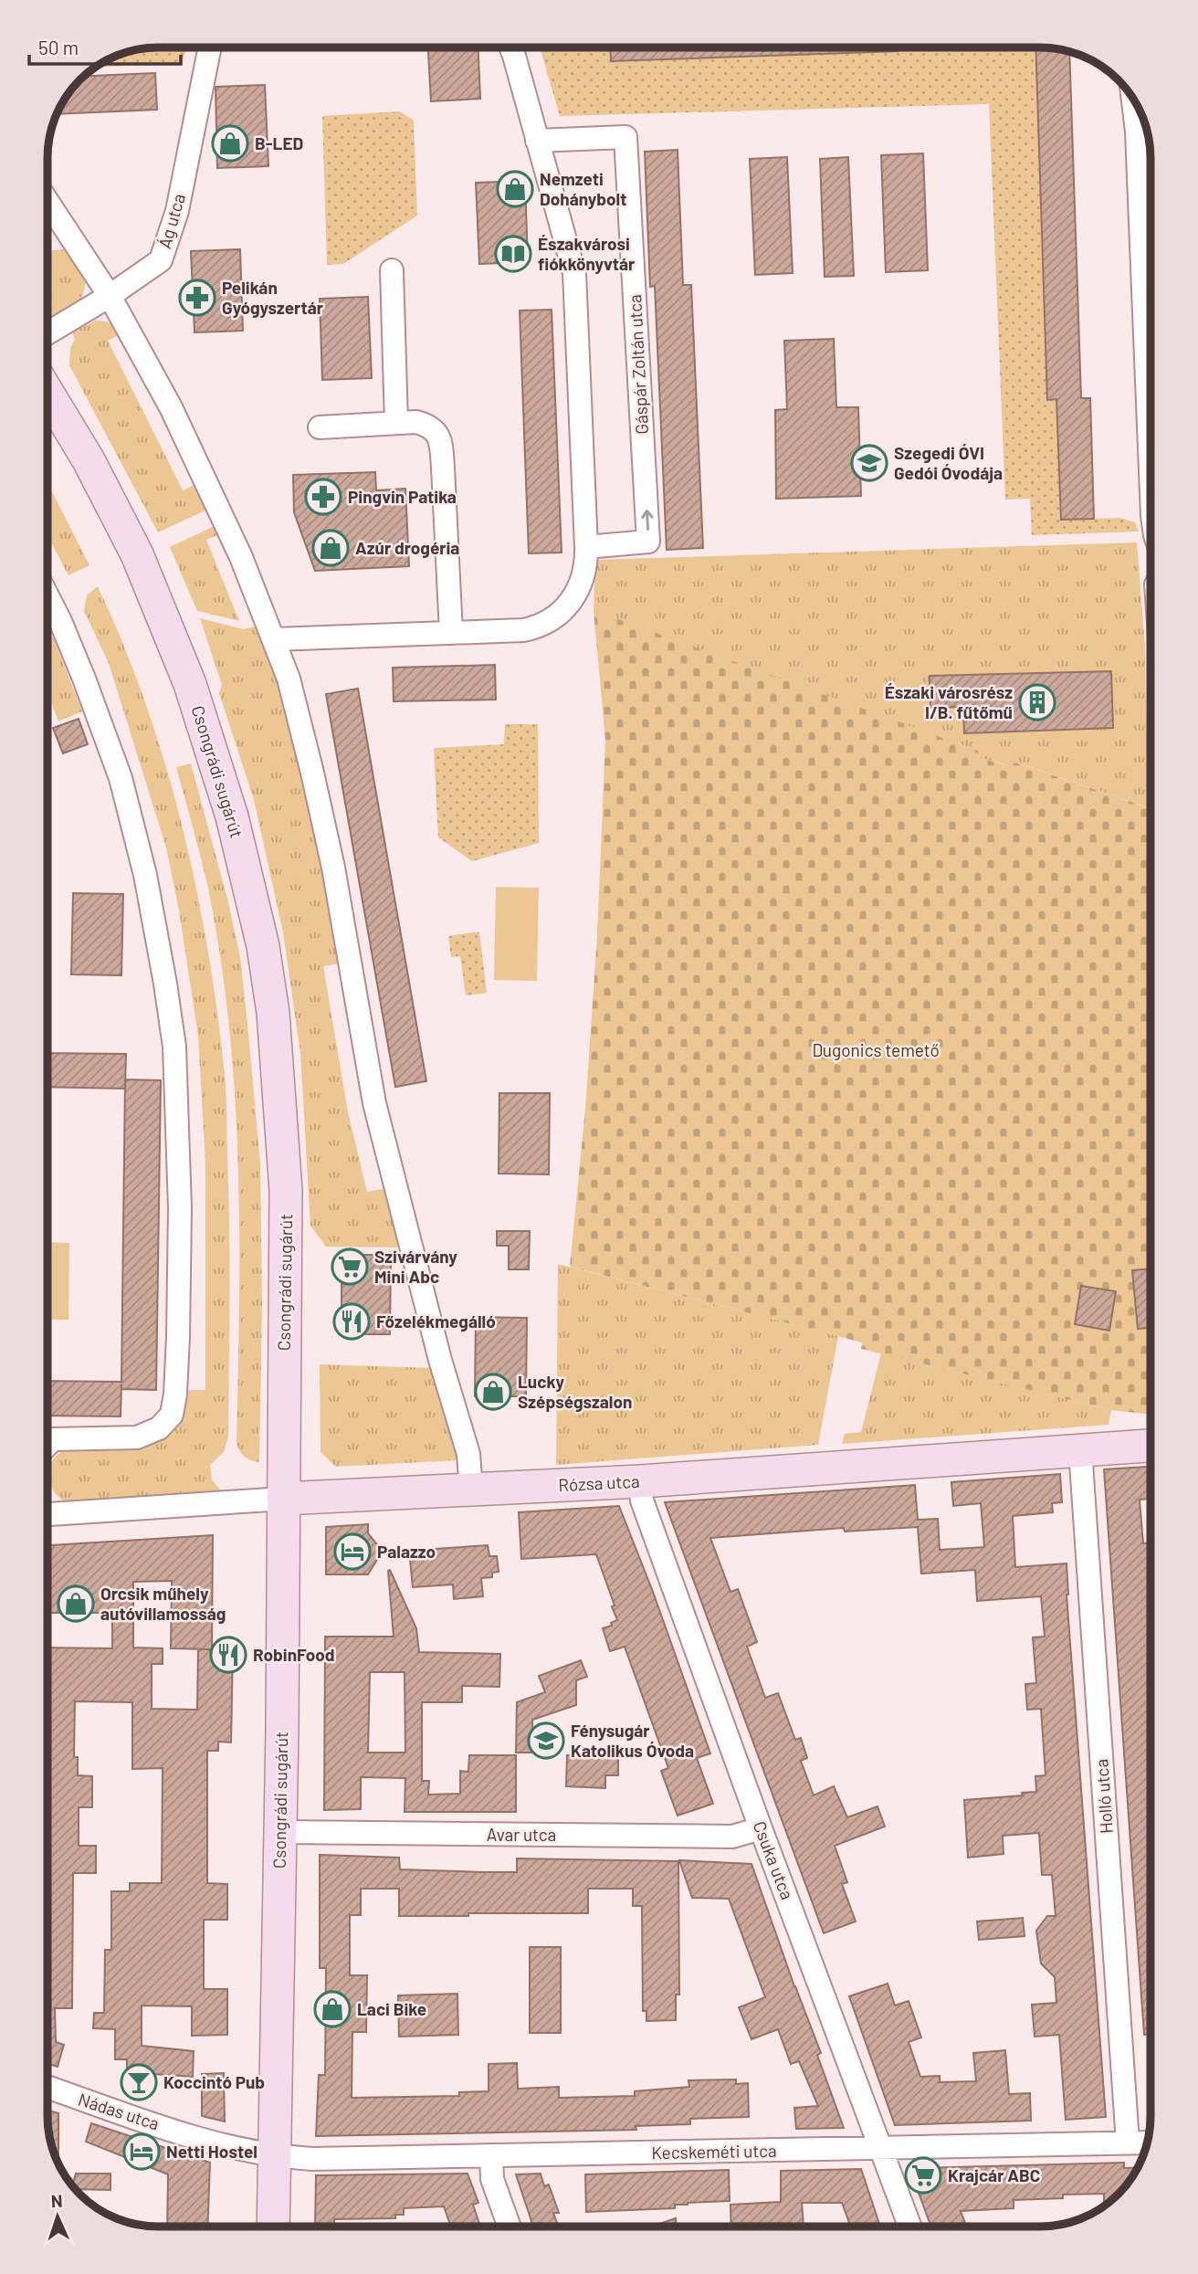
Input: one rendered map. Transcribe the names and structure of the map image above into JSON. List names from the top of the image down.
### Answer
{
  "streets": {
    "main road": ["Csongrádi sugárút", "Rózsa utca"],
    "street": [
      "Ág utca",
      "Gáspár Zoltán utca",
      "Holló utca",
      "Avar utca",
      "Csuka utca",
      "Nádas utca",
      "Kecskeméti utca"
    ]
  },
  "crossings": [
    ["Csongrádi sugárút", "Rózsa utca"],
    ["Csongrádi sugárút", "Avar utca"],
    ["Csongrádi sugárút", "Nádas utca"],
    ["Csongrádi sugárút", "Kecskeméti utca"],
    ["Rózsa utca", "Holló utca"],
    ["Rózsa utca", "Csuka utca"],
    ["Holló utca", "Kecskeméti utca"],
    ["Avar utca", "Csuka utca"],
    ["Csuka utca", "Kecskeméti utca"],
    ["Nádas utca", "Kecskeméti utca"]
  ],
  "parks": ["Dugonics temető"],
  "places": {
    "shop": [
      "B-LED",
      "Nemzeti Dohánybolt",
      "Azúr drogéria",
      "Lucky Szépségszalon",
      "Orcsik műhely autóvillamosság",
      "Laci Bike"
    ],
    "library": ["Északvárosi fiókkönyvtár"],
    "pharmacy": ["Pelikán Gyógyszertár", "Pingvin Patika"],
    "school or university": ["Szegedi ÓVI Gedói Óvodája", "Fénysugár Katolikus Óvoda"],
    "building": ["Északi városrész I/B. fűtőmű"],
    "supermarket": ["Szivárvány Mini Abc", "Krajcár ABC"],
    "restaurant": ["Főzelékmegálló", "RobinFood"],
    "hotel": ["Palazzo", "Netti Hostel"],
    "bar": ["Koccintó Pub"]
  },
  "scale_bar": "50 m",
  "north": "top"
}
